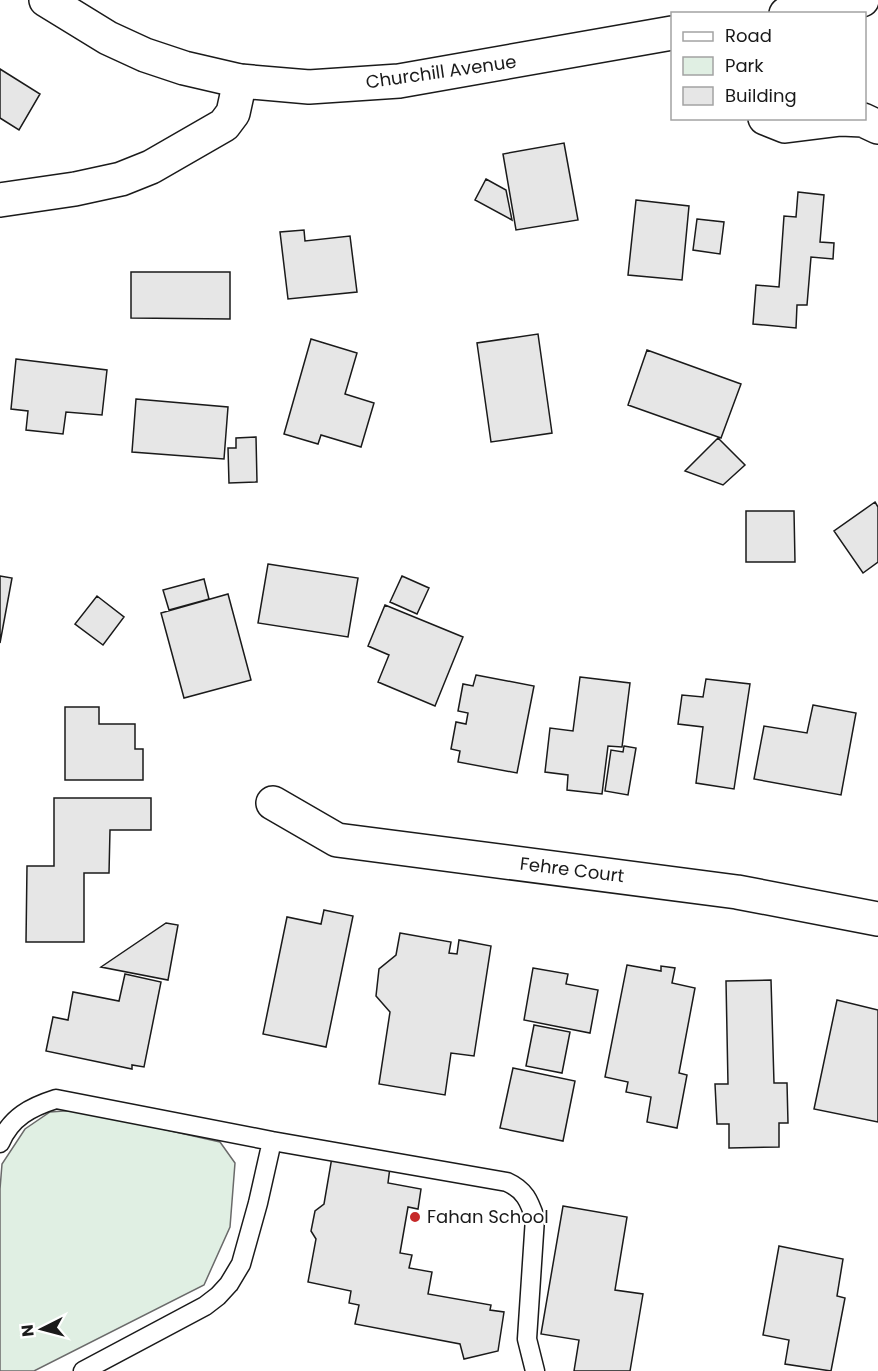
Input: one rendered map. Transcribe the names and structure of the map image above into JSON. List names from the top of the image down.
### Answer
{
  "streets": {
    "street": ["Churchill Avenue", "Fehre Court"]
  },
  "places": ["Fahan School"],
  "legend": ["Road", "Park", "Building"],
  "north": "left"
}
